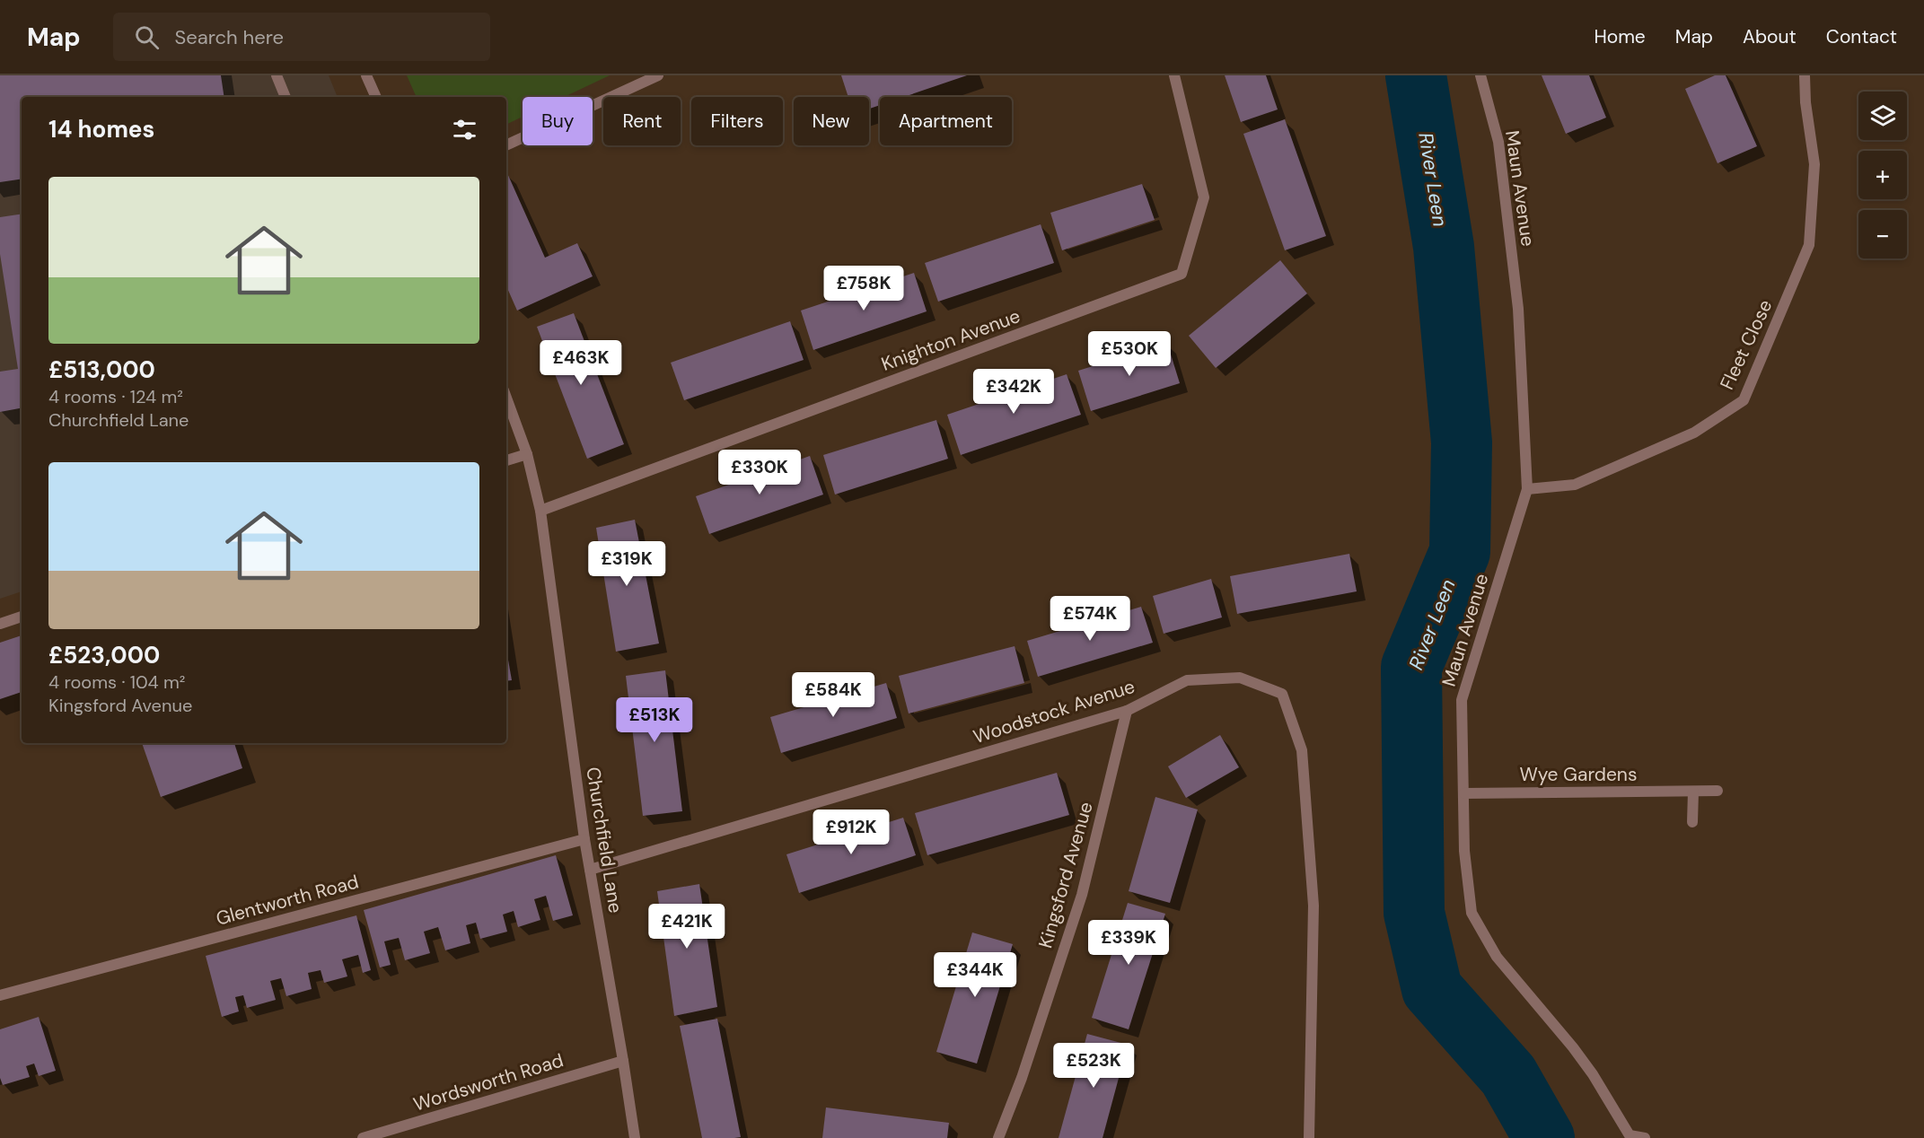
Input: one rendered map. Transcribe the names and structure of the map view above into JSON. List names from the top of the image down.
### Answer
{
  "streets": {
    "street": [
      "Maun Avenue",
      "Knighton Avenue",
      "Fleet Close",
      "Woodstock Avenue",
      "Wye Gardens",
      "Churchfield Lane",
      "Kingsford Avenue",
      "Glentworth Road",
      "Wordsworth Road"
    ]
  },
  "crossings": [
    ["Maun Avenue", "Fleet Close"],
    ["Maun Avenue", "Wye Gardens"],
    ["Knighton Avenue", "Churchfield Lane"],
    ["Woodstock Avenue", "Churchfield Lane"],
    ["Woodstock Avenue", "Kingsford Avenue"],
    ["Churchfield Lane", "Glentworth Road"],
    ["Churchfield Lane", "Wordsworth Road"]
  ],
  "water": ["River Leen"],
  "page": {
    "header": "Map",
    "search": "Search here",
    "nav": [
      "Home",
      "Map",
      "About",
      "Contact"
    ],
    "map_buttons": ["+", "−"],
    "chip": [
      "Buy",
      "Rent",
      "Filters",
      "New",
      "Apartment"
    ],
    "heading": "14 homes",
    "list": [
      {
        "name": "£513,000",
        "note": "4 rooms · 124 m² · Churchfield Lane"
      },
      {
        "name": "£523,000",
        "note": "4 rooms · 104 m² · Kingsford Avenue"
      }
    ],
    "price": [
      "£758K",
      "£530K",
      "£463K",
      "£342K",
      "£330K",
      "£319K",
      "£574K",
      "£584K",
      "£513K",
      "£912K",
      "£421K",
      "£339K",
      "£344K",
      "£523K"
    ]
  }
}
